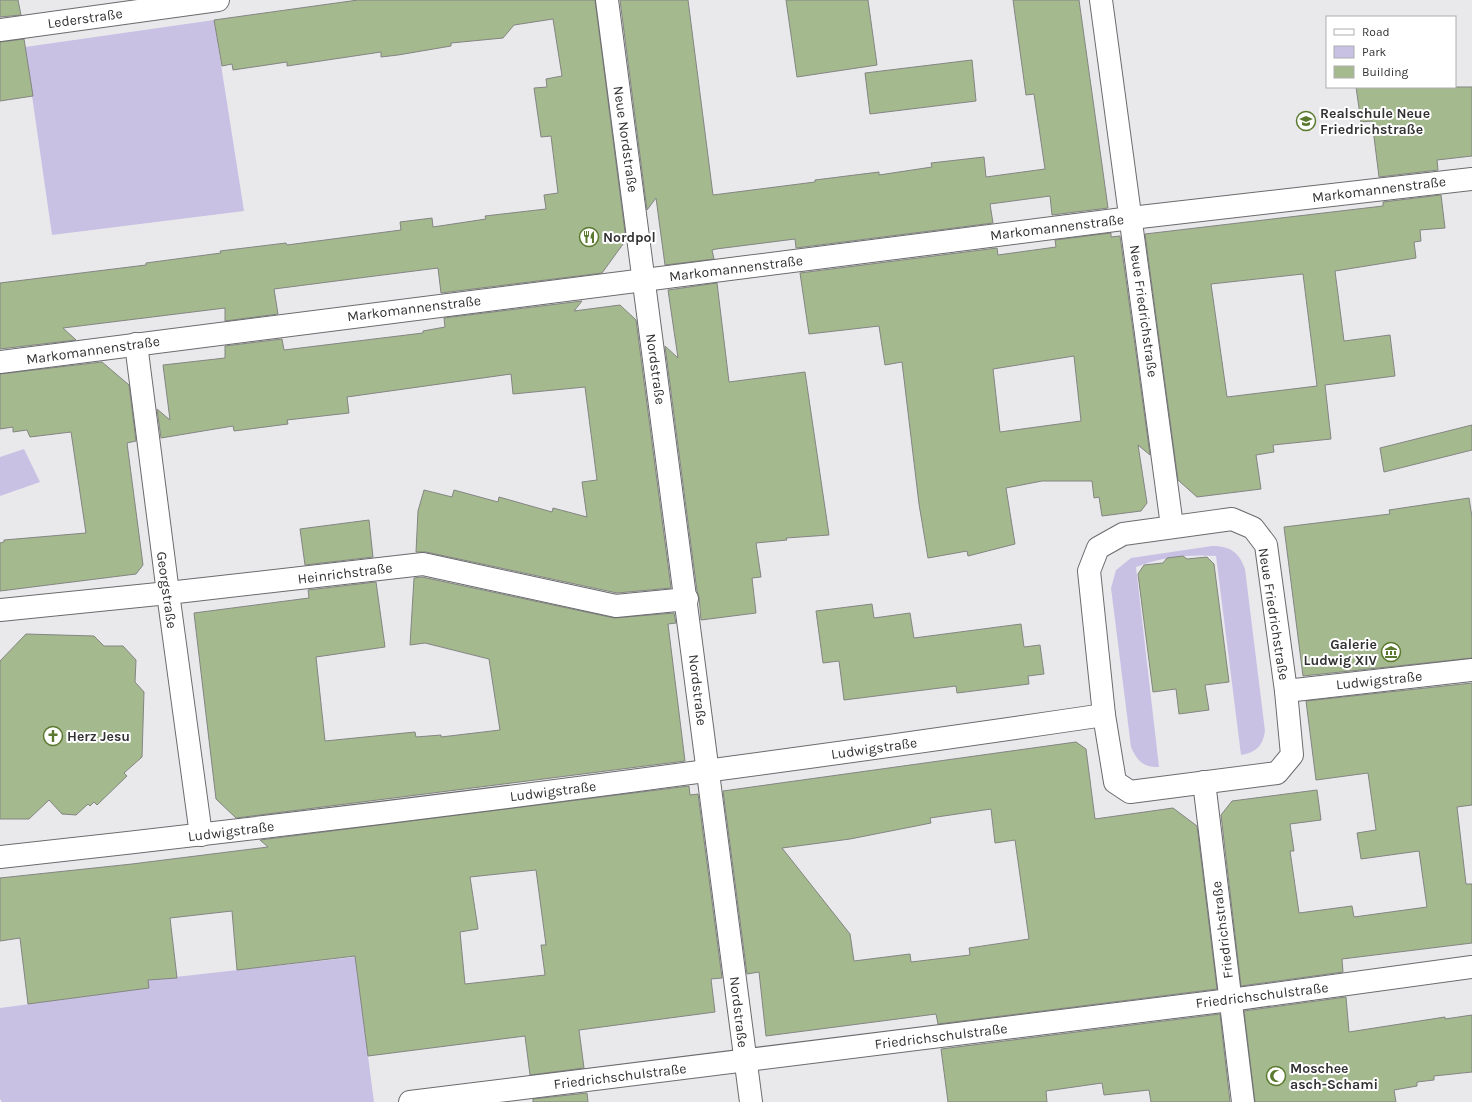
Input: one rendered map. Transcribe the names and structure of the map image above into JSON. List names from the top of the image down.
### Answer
{
  "streets": {
    "street": [
      "Lederstraße",
      "Neue Nordstraße",
      "Markomannenstraße",
      "Neue Friedrichstraße",
      "Nordstraße",
      "Heinrichstraße",
      "Georgstraße",
      "Ludwigstraße",
      "Friedrichstraße",
      "Friedrichschulstraße"
    ]
  },
  "crossings": [
    ["Neue Nordstraße", "Markomannenstraße"],
    ["Neue Nordstraße", "Nordstraße"],
    ["Markomannenstraße", "Neue Friedrichstraße"],
    ["Markomannenstraße", "Nordstraße"],
    ["Markomannenstraße", "Georgstraße"],
    ["Neue Friedrichstraße", "Ludwigstraße"],
    ["Nordstraße", "Heinrichstraße"],
    ["Nordstraße", "Ludwigstraße"],
    ["Nordstraße", "Friedrichschulstraße"],
    ["Heinrichstraße", "Georgstraße"],
    ["Georgstraße", "Ludwigstraße"],
    ["Friedrichstraße", "Friedrichschulstraße"]
  ],
  "places": {
    "school or university": ["Realschule Neue Friedrichstraße"],
    "restaurant": ["Nordpol"],
    "museum": ["Galerie Ludwig XIV"],
    "church": ["Herz Jesu"],
    "mosque": ["Moschee asch-Schami"]
  },
  "legend": ["Road", "Park", "Building"]
}
